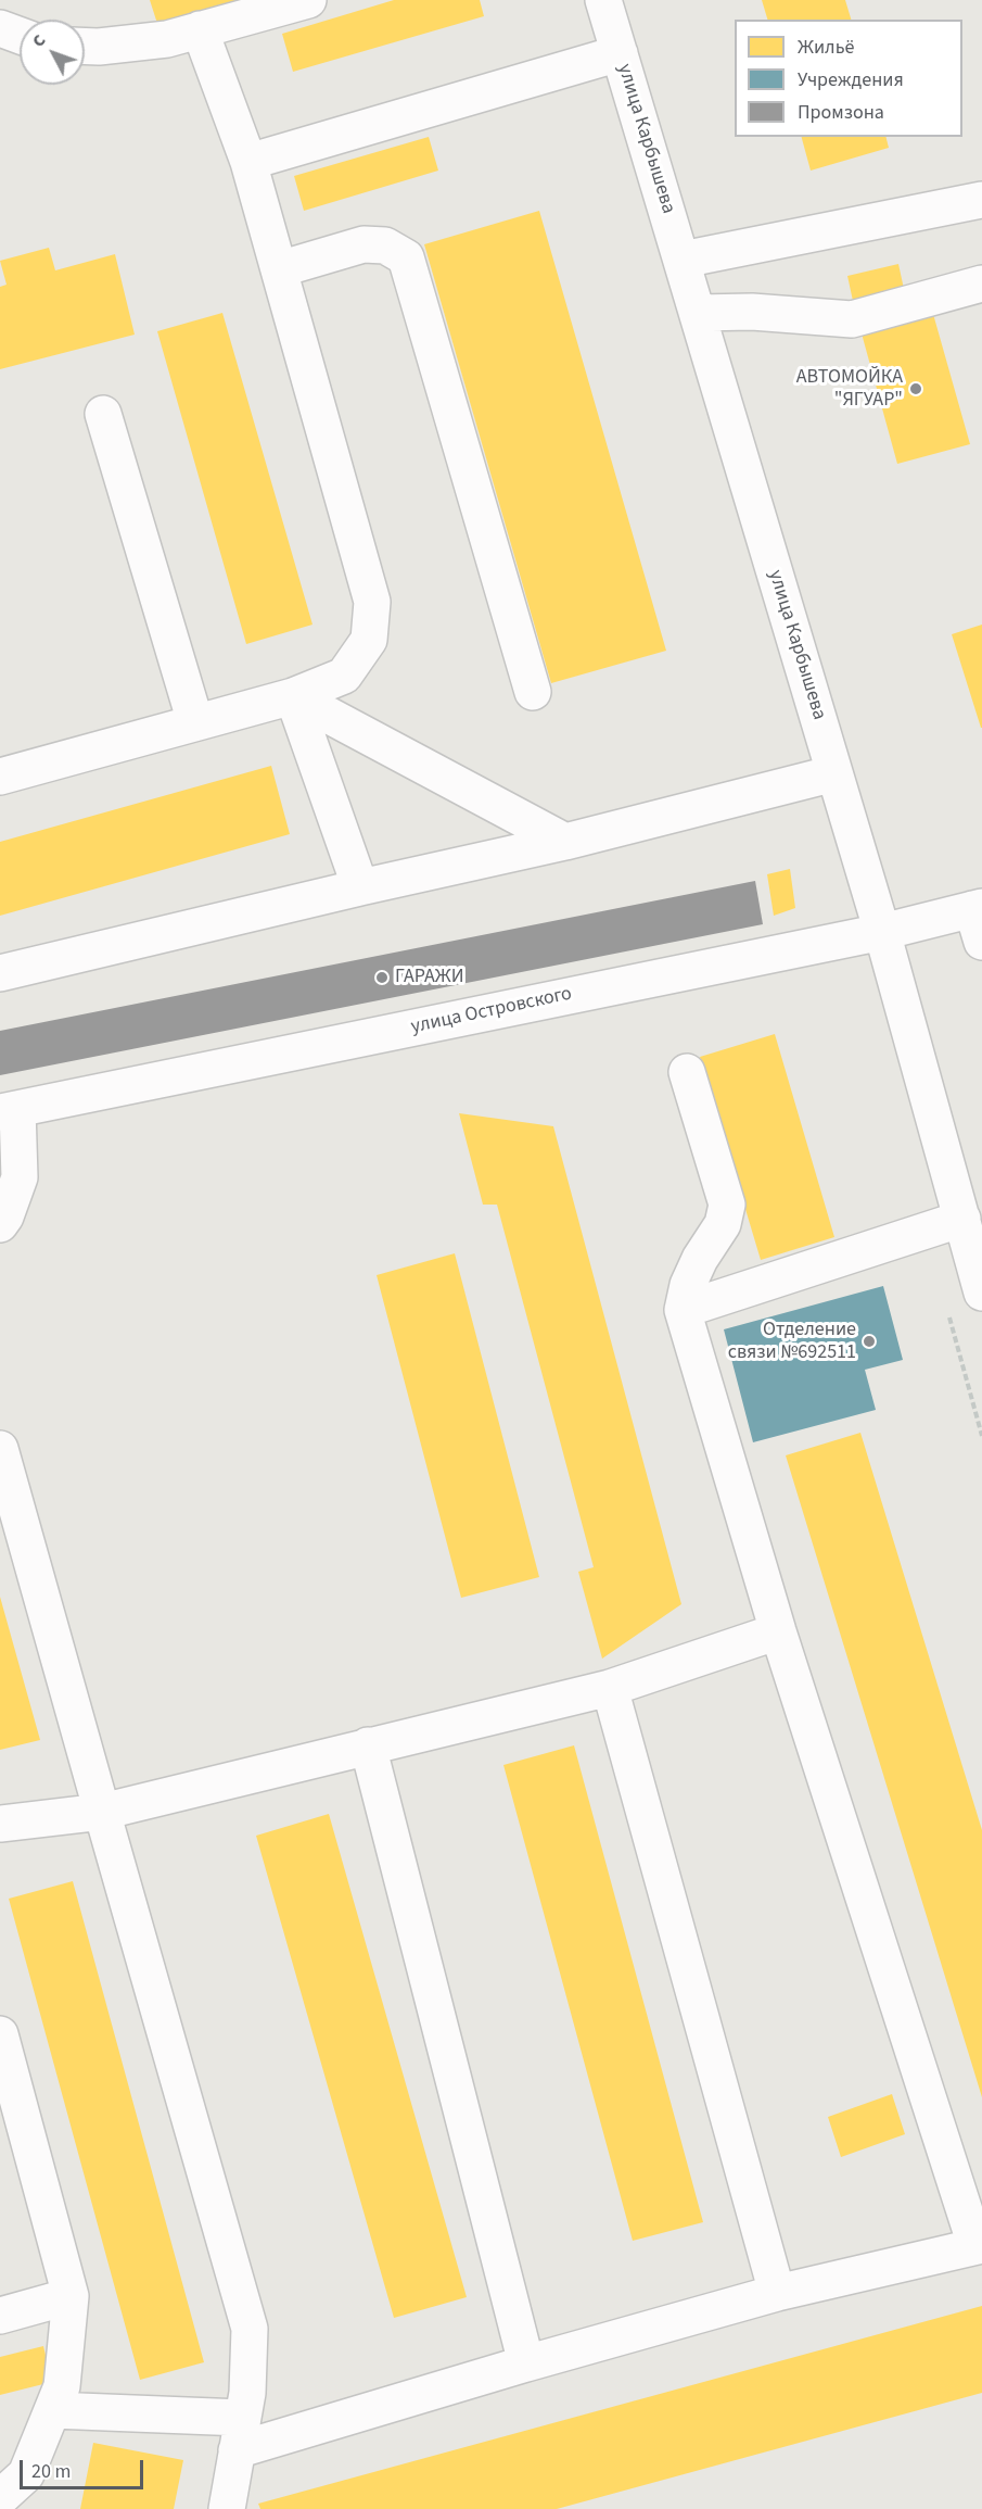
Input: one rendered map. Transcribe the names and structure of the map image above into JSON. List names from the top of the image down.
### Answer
{
  "streets": {
    "street": ["улица Карбышева", "улица Островского"]
  },
  "crossings": [
    ["улица Карбышева", "улица Островского"]
  ],
  "places": ["АВТОМОЙКА \"ЯГУАР\"", "ГАРАЖИ", "Отделение связи №692511"],
  "legend": ["Жильё", "Учреждения", "Промзона"],
  "scale_bar": "20 m",
  "north": "top left"
}
